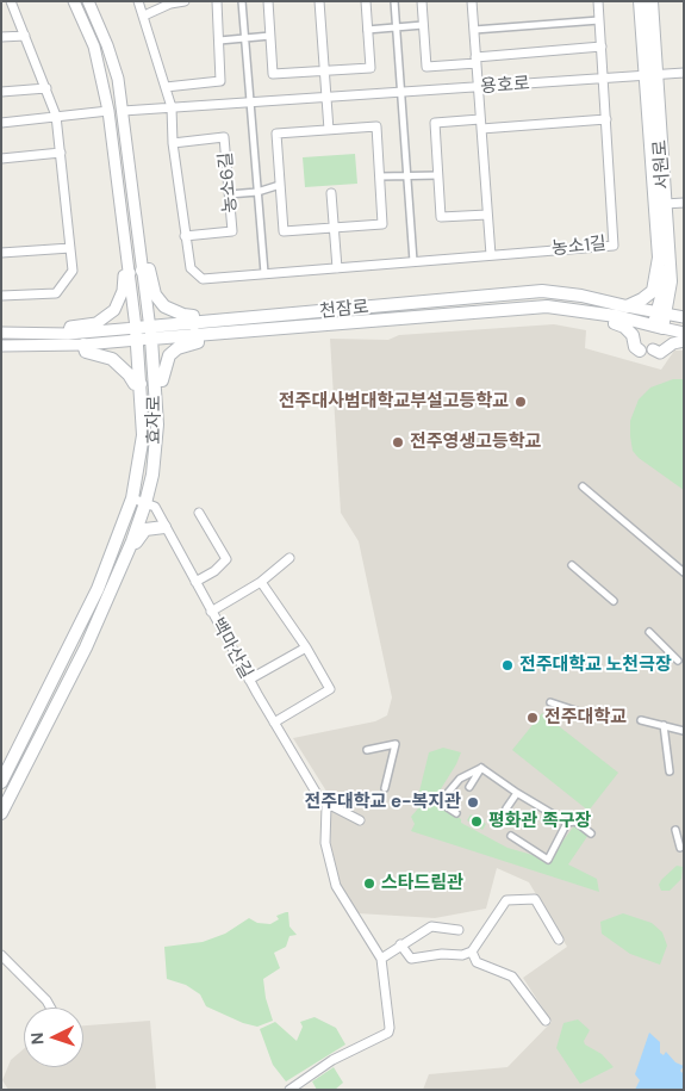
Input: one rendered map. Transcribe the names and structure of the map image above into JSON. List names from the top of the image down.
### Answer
{
  "streets": {
    "main road": ["서원로", "천잠로", "효자로"],
    "street": [
      "용호로",
      "농소6길",
      "농소1길",
      "백마산길"
    ]
  },
  "crossings": [
    ["용호로", "서원로"],
    ["용호로", "농소1길"],
    ["용호로", "효자로"],
    ["서원로", "천잠로"],
    ["천잠로", "효자로"],
    ["효자로", "백마산길"]
  ],
  "places": [
    "전주대사범대학교부설고등학교",
    "전주영생고등학교",
    "전주대학교 노천극장",
    "전주대학교",
    "전주대학교 e-복지관",
    "평화관 족구장",
    "스타드림관"
  ],
  "north": "left"
}
